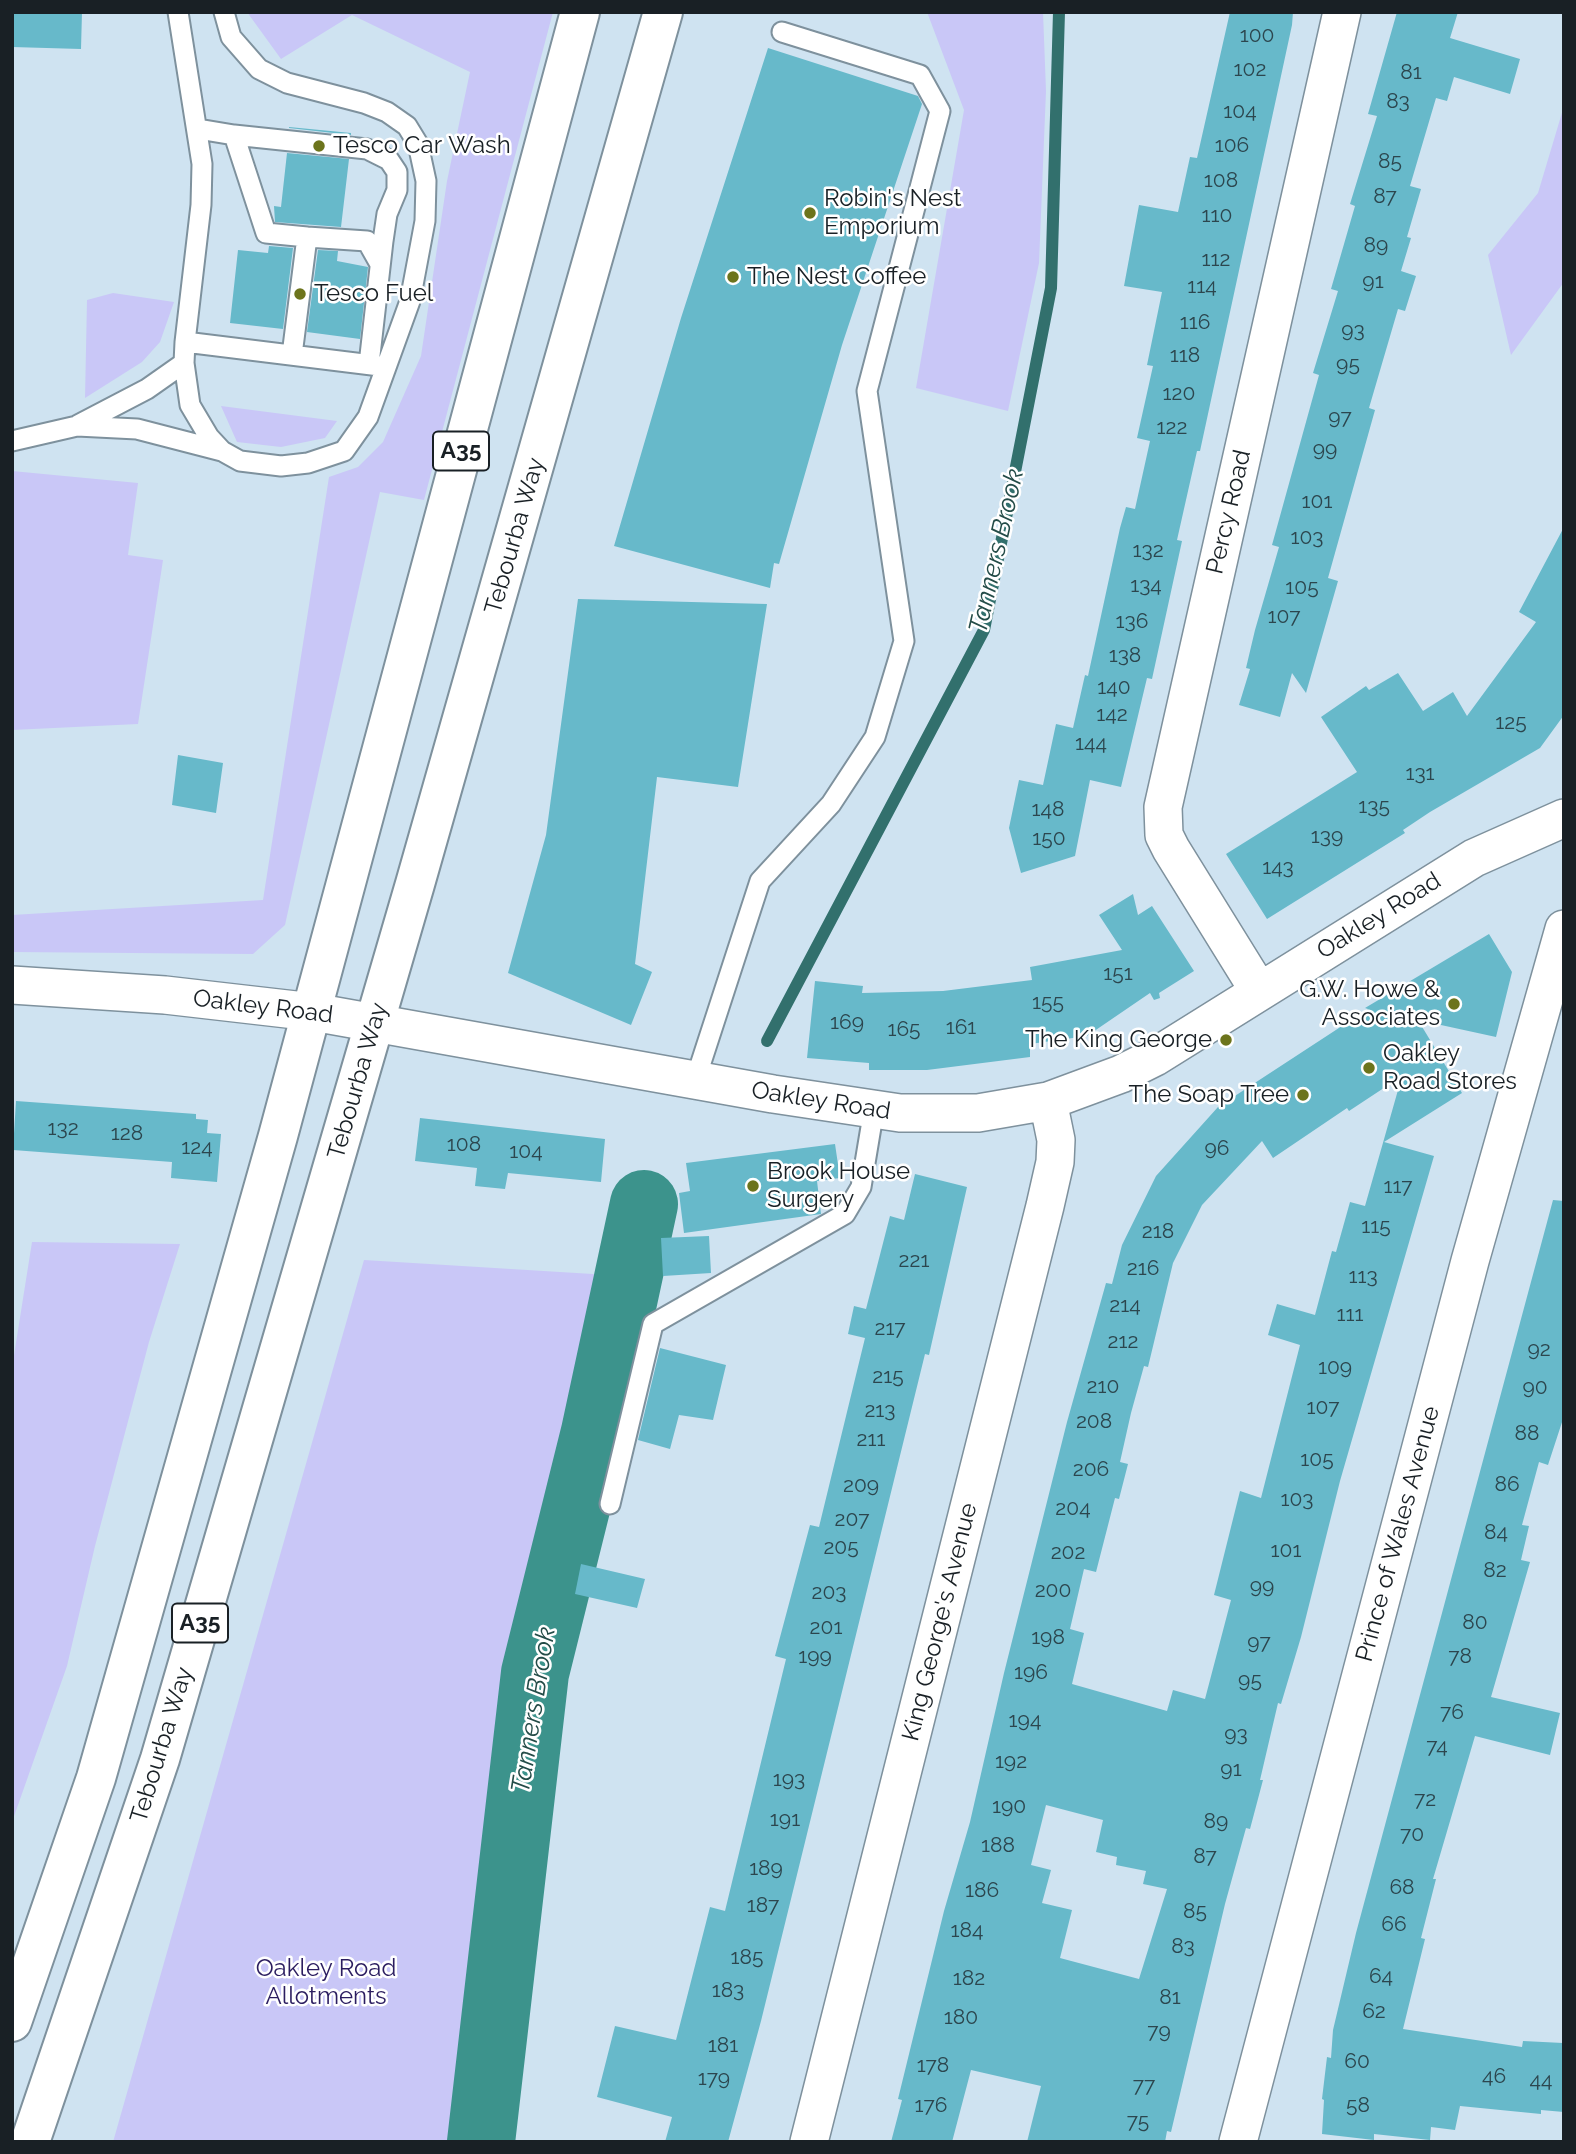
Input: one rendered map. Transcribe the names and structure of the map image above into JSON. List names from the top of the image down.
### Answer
{
  "streets": {
    "main road": ["A35", "Tebourba Way"],
    "street": [
      "Percy Road",
      "Oakley Road",
      "Prince of Wales Avenue",
      "King George's Avenue"
    ]
  },
  "crossings": [
    ["A35", "Oakley Road"],
    ["Percy Road", "Oakley Road"],
    ["Tebourba Way", "Oakley Road"],
    ["Oakley Road", "King George's Avenue"]
  ],
  "water": ["Tanners Brook"],
  "parks": ["Oakley Road Allotments"],
  "places": [
    "Tesco Car Wash",
    "Robin's Nest Emporium",
    "The Nest Coffee",
    "Tesco Fuel",
    "G.W. Howe & Associates",
    "The King George",
    "Oakley Road Stores",
    "The Soap Tree",
    "Brook House Surgery"
  ],
  "house_numbers": [
    "100",
    "102",
    "81",
    "83",
    "104",
    "106",
    "85",
    "108",
    "87",
    "110",
    "89",
    "112",
    "91",
    "114",
    "116",
    "93",
    "118",
    "95",
    "120",
    "97",
    "122",
    "99",
    "101",
    "103",
    "132",
    "134",
    "105",
    "107",
    "136",
    "138",
    "140",
    "142",
    "125",
    "144",
    "131",
    "135",
    "148",
    "139",
    "150",
    "143",
    "151",
    "155",
    "169",
    "161",
    "165",
    "132",
    "128",
    "108",
    "124",
    "96",
    "104",
    "117",
    "115",
    "218",
    "221",
    "216",
    "113",
    "214",
    "111",
    "217",
    "212",
    "92",
    "109",
    "215",
    "210",
    "90",
    "107",
    "213",
    "208",
    "88",
    "211",
    "105",
    "206",
    "86",
    "209",
    "103",
    "204",
    "207",
    "84",
    "205",
    "101",
    "202",
    "82",
    "99",
    "200",
    "203",
    "80",
    "201",
    "198",
    "97",
    "199",
    "78",
    "196",
    "95",
    "76",
    "194",
    "93",
    "74",
    "192",
    "91",
    "193",
    "72",
    "190",
    "191",
    "89",
    "70",
    "188",
    "87",
    "189",
    "68",
    "186",
    "187",
    "85",
    "66",
    "184",
    "83",
    "185",
    "64",
    "182",
    "183",
    "81",
    "62",
    "180",
    "79",
    "181",
    "60",
    "178",
    "46",
    "179",
    "44",
    "77",
    "176",
    "58",
    "75"
  ]
}
